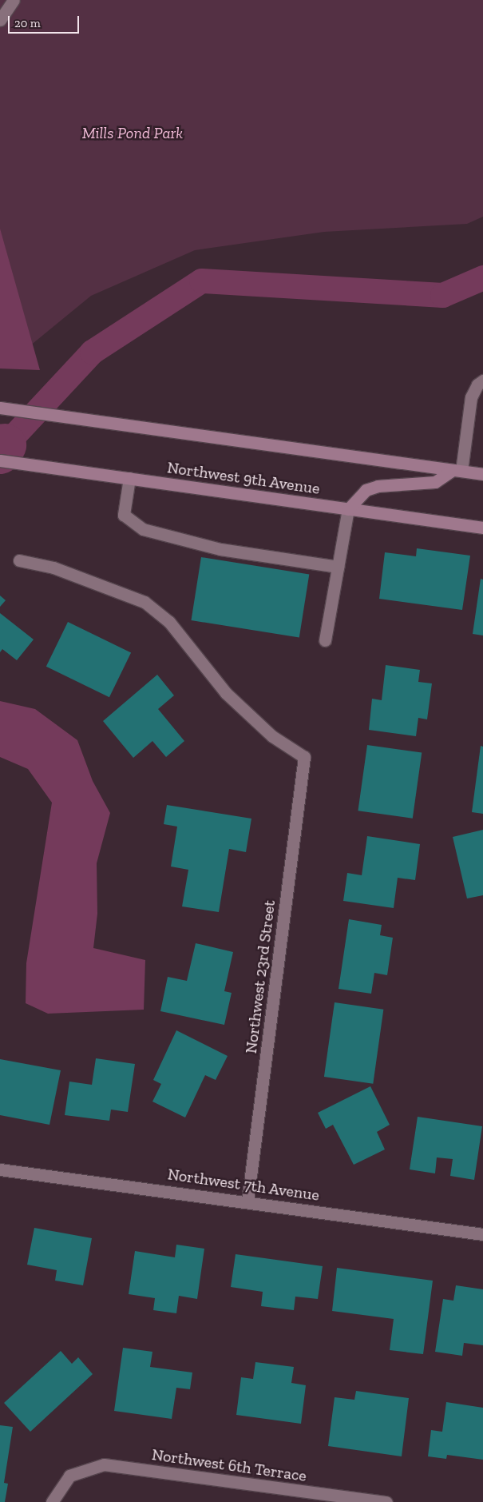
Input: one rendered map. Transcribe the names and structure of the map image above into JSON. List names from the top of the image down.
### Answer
{
  "streets": {
    "main road": ["Northwest 9th Avenue"],
    "street": ["Northwest 23rd Street", "Northwest 7th Avenue", "Northwest 6th Terrace"]
  },
  "crossings": [
    ["Northwest 23rd Street", "Northwest 7th Avenue"]
  ],
  "parks": ["Mills Pond Park"],
  "scale_bar": "20 m"
}
